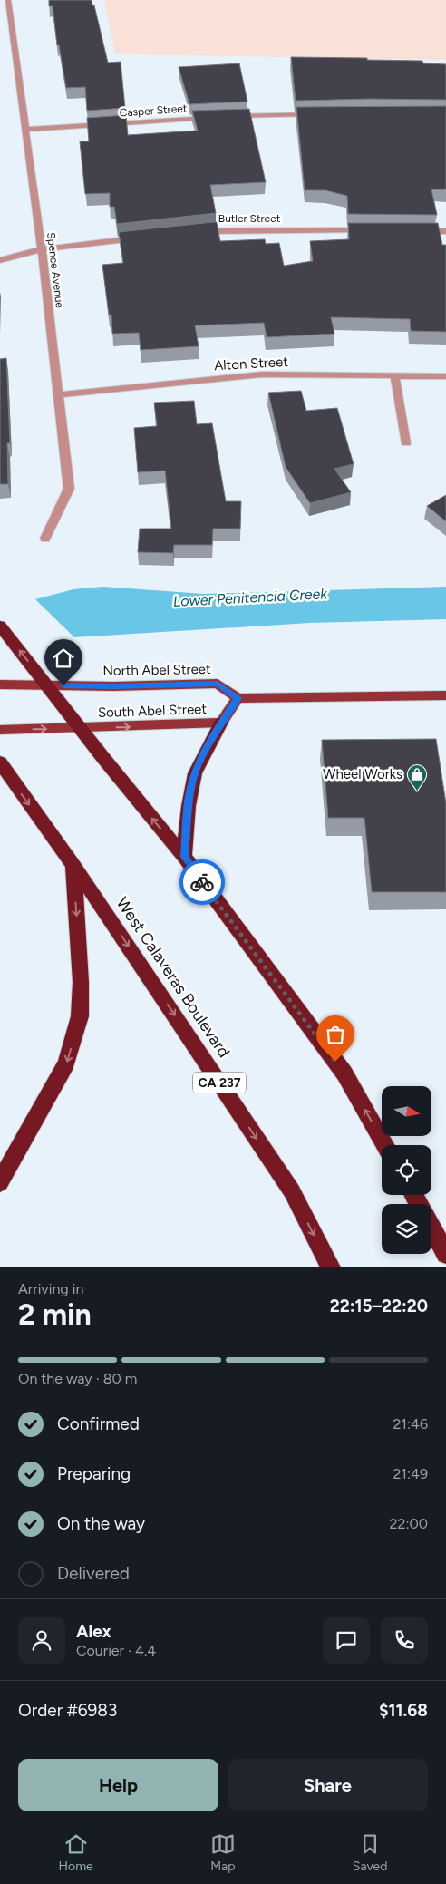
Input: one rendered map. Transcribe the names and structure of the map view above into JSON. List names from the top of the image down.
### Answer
{
  "streets": {
    "highway": ["West Calaveras Boulevard", "CA 237"],
    "main road": ["North Abel Street", "South Abel Street"],
    "street": [
      "Casper Street",
      "Butler Street",
      "Spence Avenue",
      "Alton Street"
    ]
  },
  "crossings": [
    ["Casper Street", "Spence Avenue"],
    ["Spence Avenue", "Alton Street"],
    ["North Abel Street", "South Abel Street"]
  ],
  "one_way": ["South Abel Street"],
  "water": ["Lower Penitencia Creek"],
  "places": {
    "shop": ["Wheel Works"]
  },
  "north": "right",
  "page": {
    "heading": ["2 min", "Arriving in", "22:15–22:20"],
    "panel": [
      "Alex",
      "Courier · 4.4",
      "Order #6983",
      "$11.68"
    ],
    "bar": "On the way · 80 m",
    "list": [
      ["Confirmed", "21:46"],
      ["Preparing", "21:49"],
      ["On the way", "22:00"],
      "Delivered"
    ],
    "buttons": ["Help", "Share"],
    "tabs": ["Home", "Map", "Saved"]
  }
}
